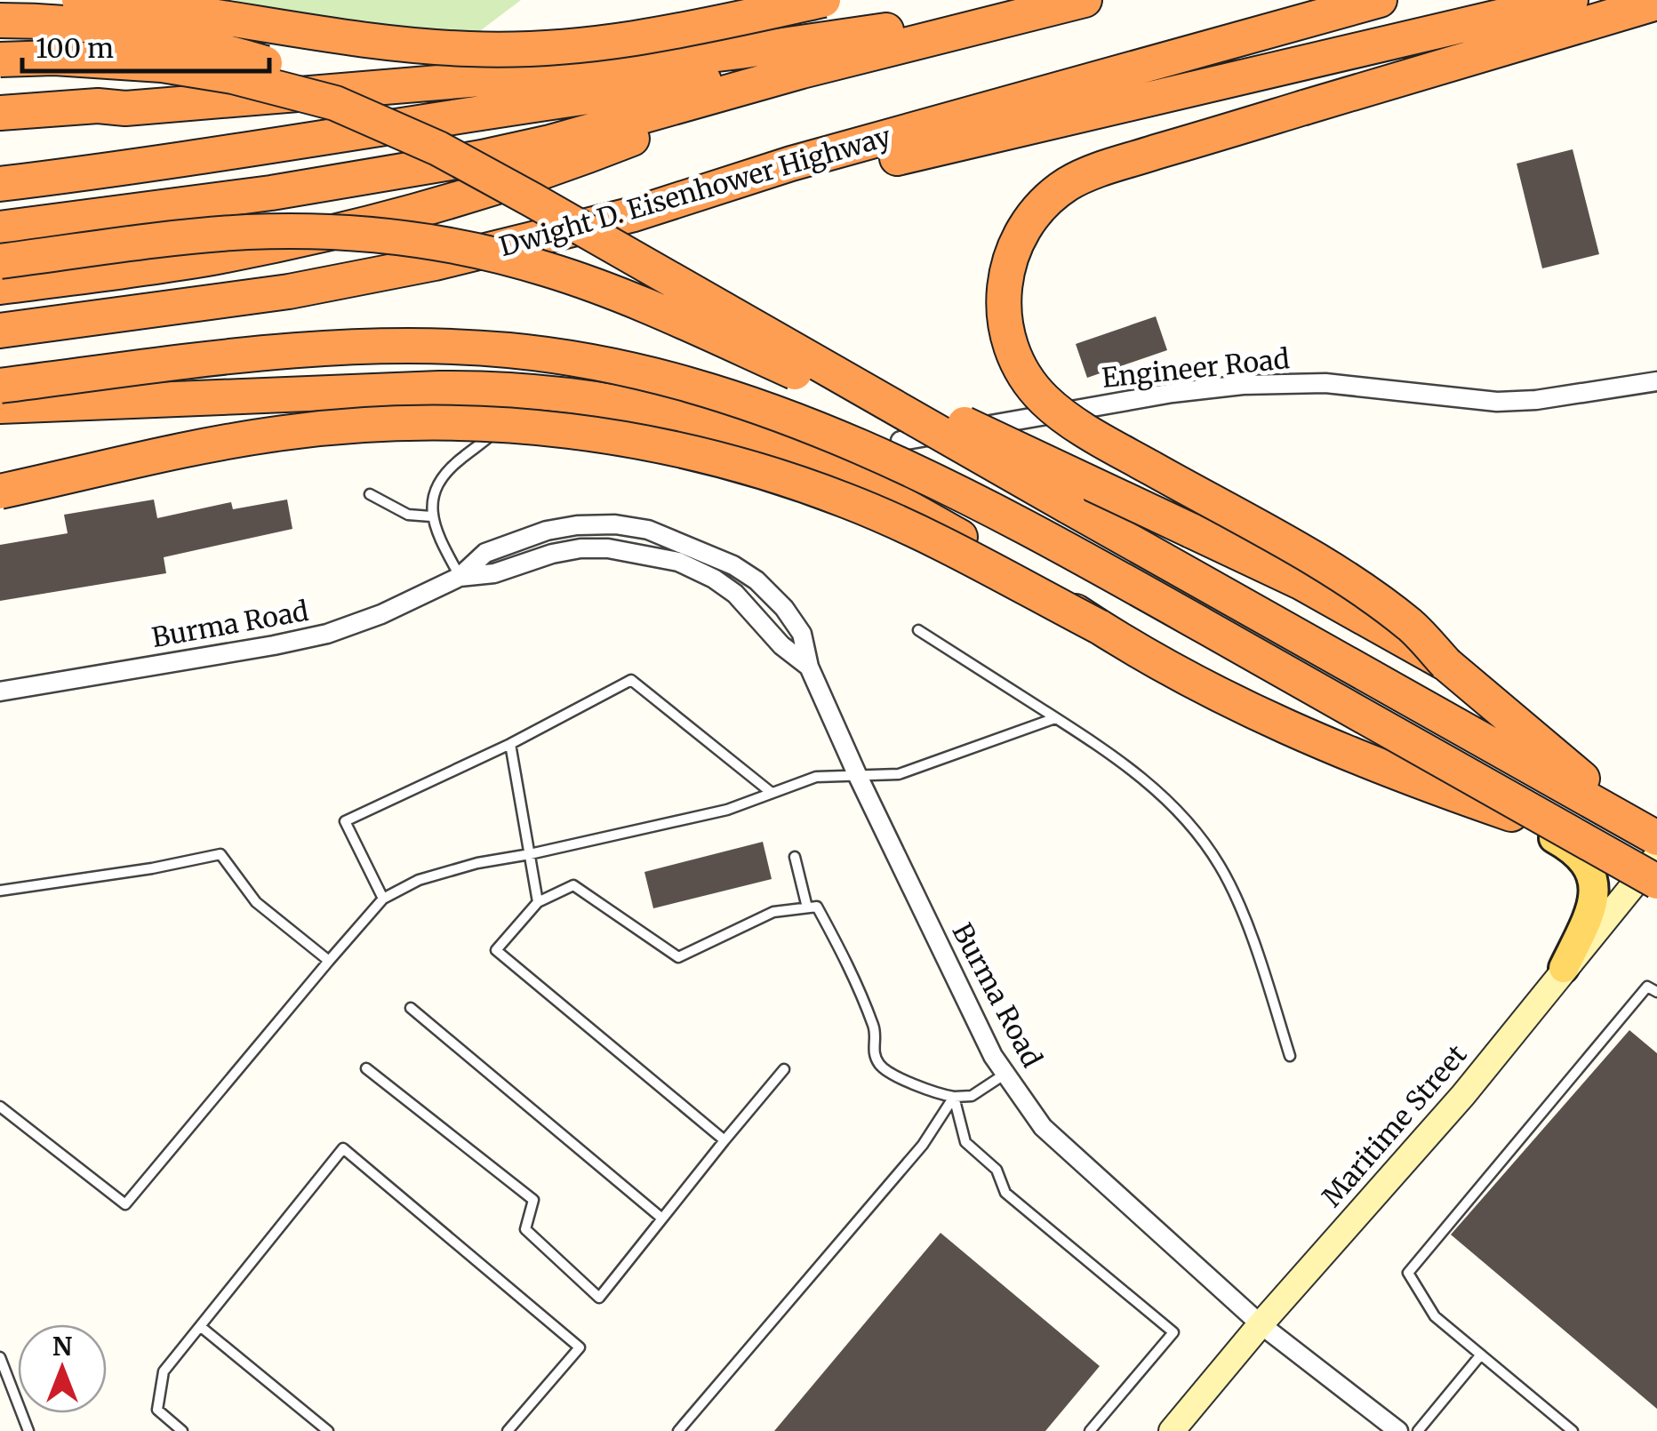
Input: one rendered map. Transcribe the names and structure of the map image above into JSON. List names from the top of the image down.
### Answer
{
  "streets": {
    "highway": ["Dwight D. Eisenhower Highway"],
    "main road": ["Maritime Street"],
    "street": ["Engineer Road", "Burma Road"]
  },
  "crossings": [
    ["Burma Road", "Maritime Street"]
  ],
  "scale_bar": "100 m",
  "north": "top"
}
